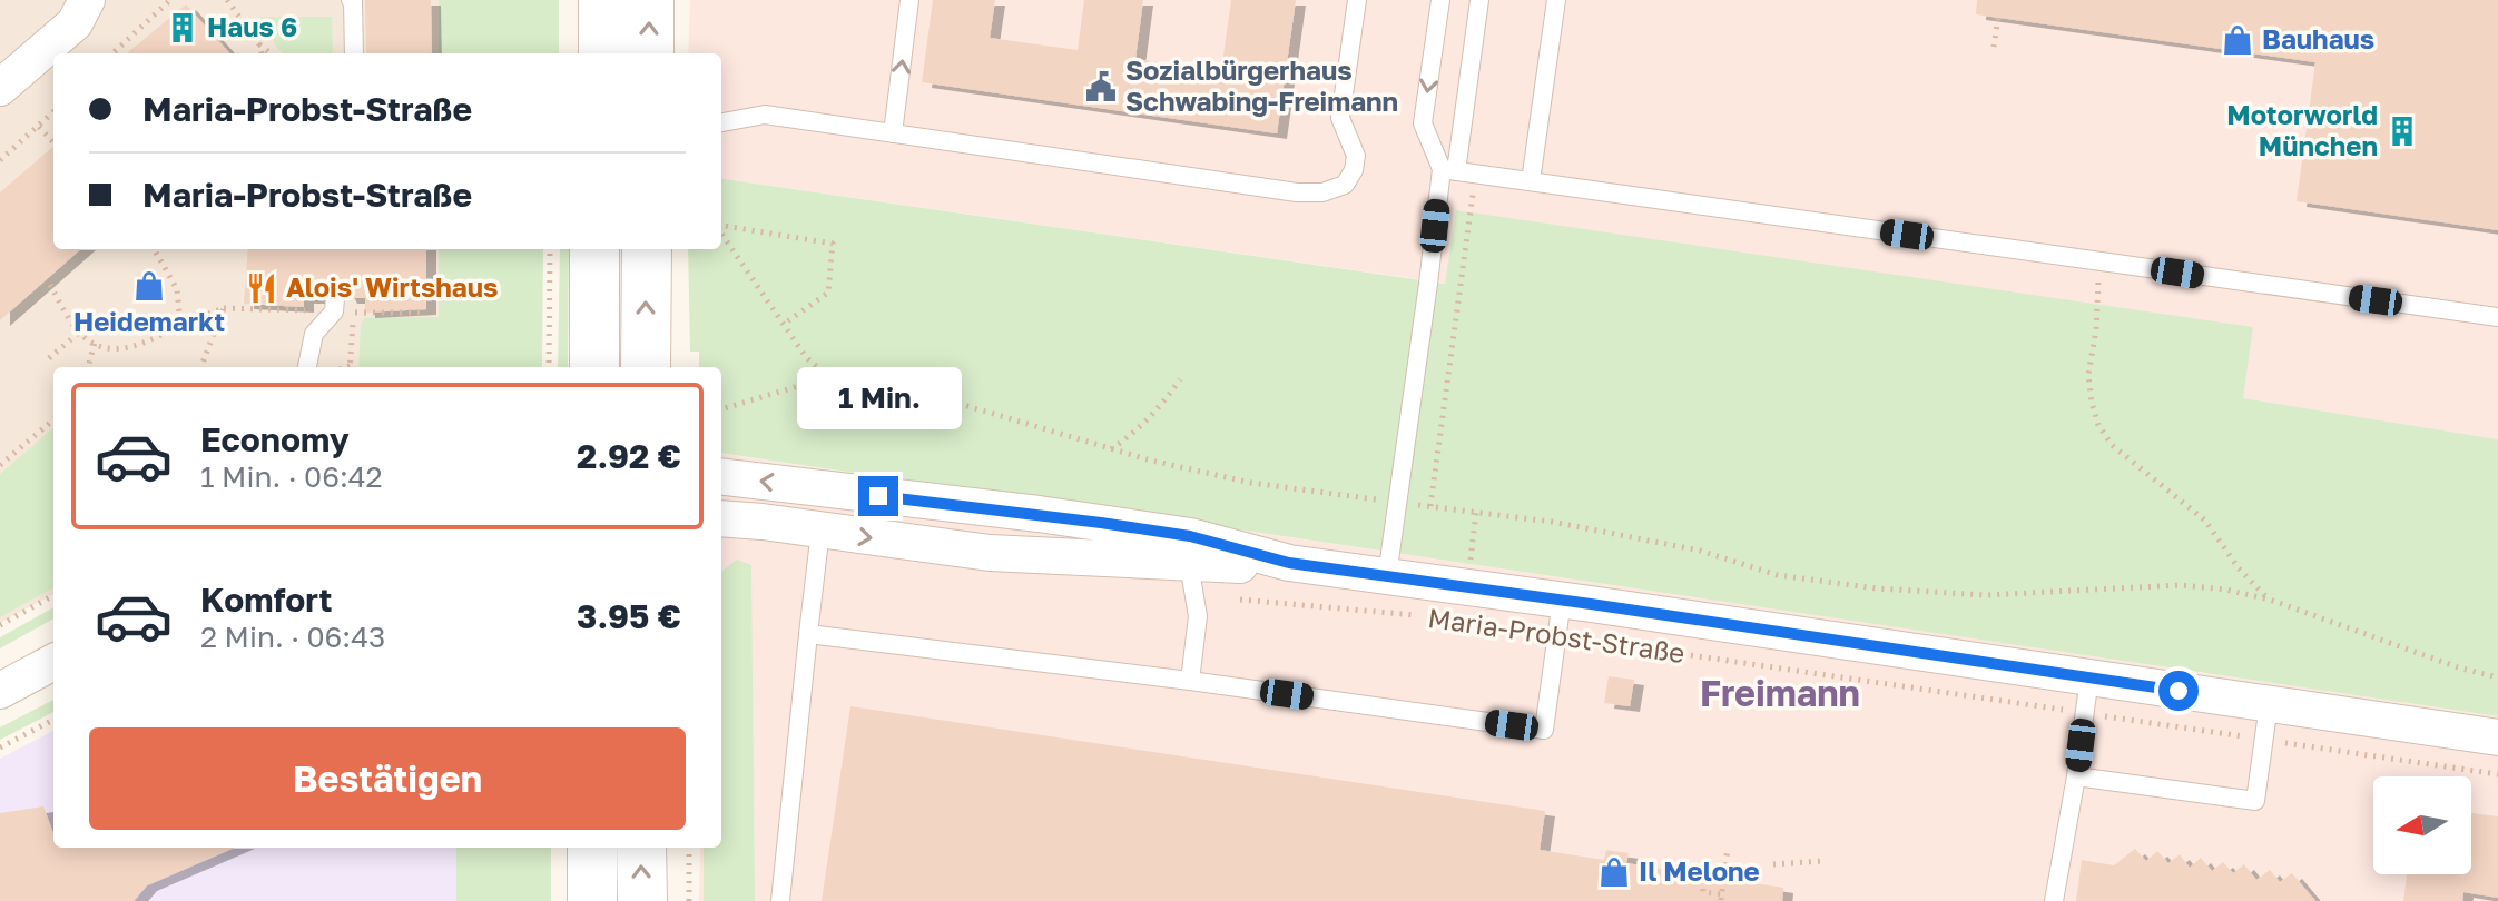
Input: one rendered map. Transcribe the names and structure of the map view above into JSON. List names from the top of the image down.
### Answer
{
  "streets": {
    "street": ["Maria-Probst-Straße"]
  },
  "districts": ["Freimann"],
  "places": {
    "building": ["Haus 6", "Motorworld München"],
    "shop": ["Bauhaus", "Heidemarkt", "Il Melone"],
    "public building": ["Sozialbürgerhaus Schwabing-Freimann"],
    "restaurant": ["Alois' Wirtshaus"]
  },
  "north": "left",
  "page": {
    "banner": ["Maria-Probst-Straße", "Maria-Probst-Straße"],
    "bubble": "1 Min.",
    "list": [
      {
        "name": "Economy",
        "note": "1 Min. · 06:42",
        "value": "2.92 €"
      },
      {
        "name": "Komfort",
        "note": "2 Min. · 06:43",
        "value": "3.95 €"
      }
    ],
    "buttons": "Bestätigen"
  }
}
